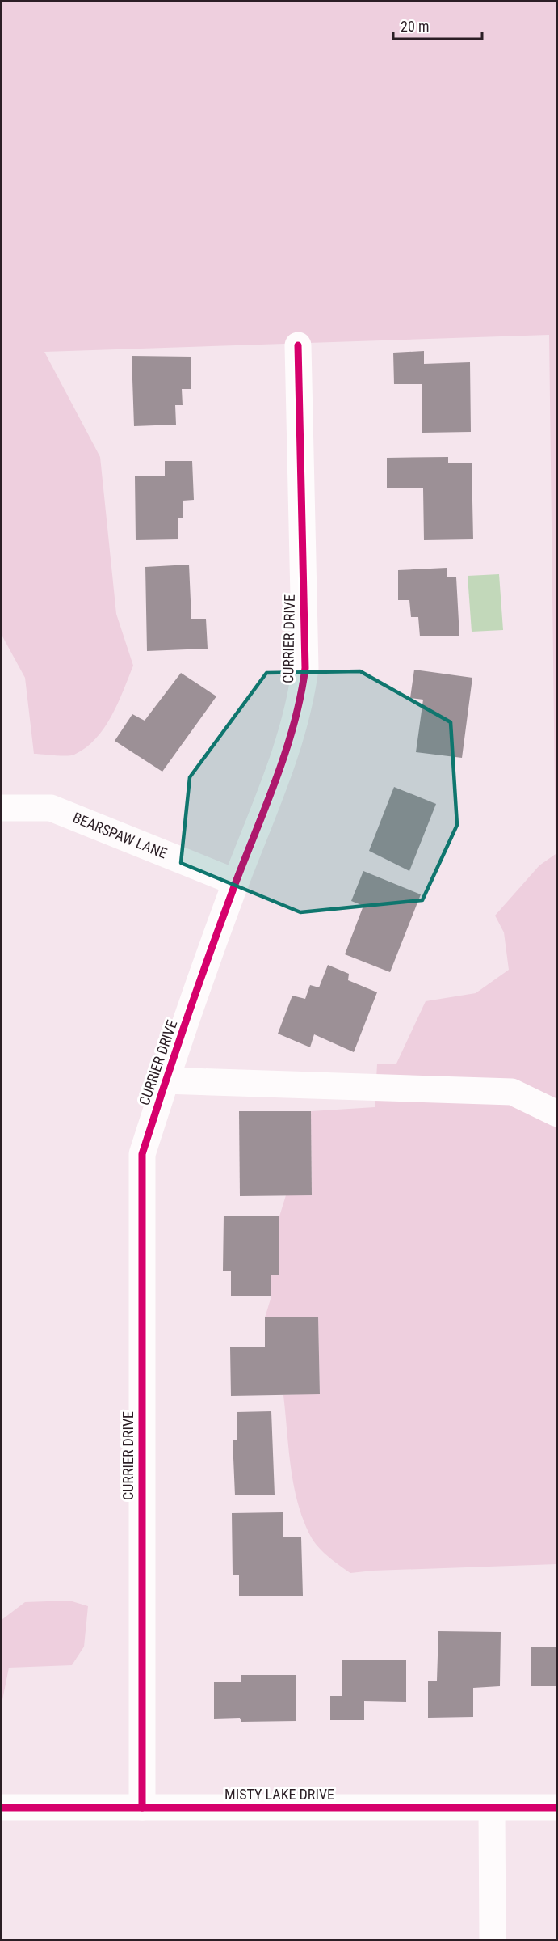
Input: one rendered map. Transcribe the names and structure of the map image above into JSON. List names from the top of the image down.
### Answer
{
  "streets": {
    "street": ["CURRIER DRIVE", "BEARSPAW LANE", "MISTY LAKE DRIVE"]
  },
  "crossings": [
    ["CURRIER DRIVE", "BEARSPAW LANE"],
    ["CURRIER DRIVE", "MISTY LAKE DRIVE"]
  ],
  "scale_bar": "20 m"
}
